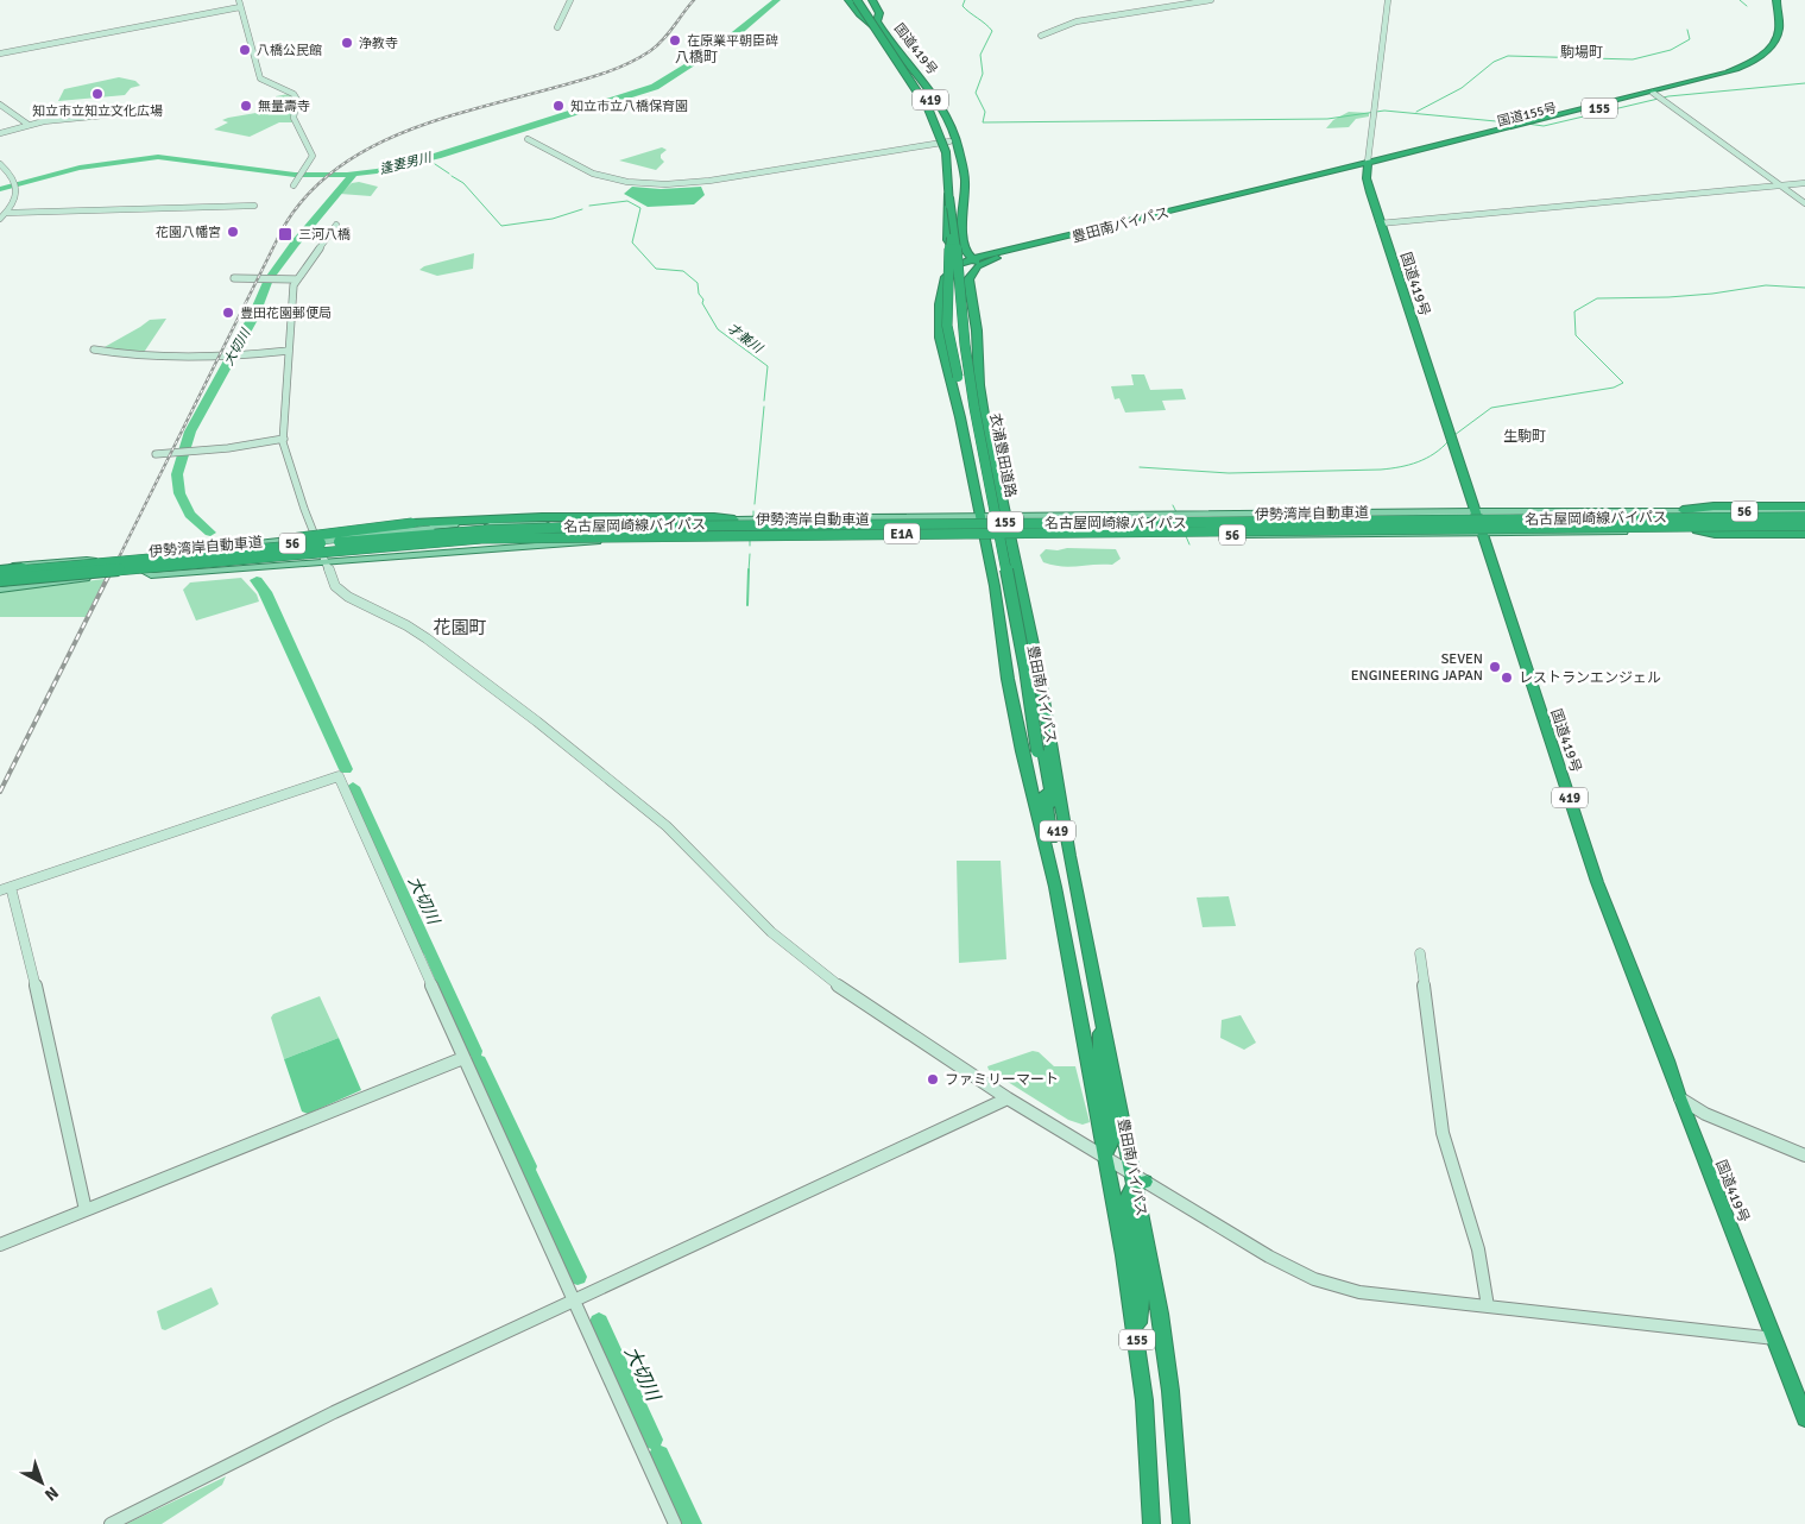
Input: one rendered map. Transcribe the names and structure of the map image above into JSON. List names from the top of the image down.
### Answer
{
  "streets": {
    "highway": [
      "国道419号",
      "419",
      "155",
      "国道155号",
      "豊田南バイパス",
      "衣浦豊田道路",
      "伊勢湾岸自動車道",
      "E1A"
    ],
    "main road": ["56", "名古屋岡崎線バイパス"]
  },
  "crossings": [
    ["国道419号", "419"],
    ["国道419号", "155"],
    ["国道419号", "国道155号"],
    ["国道419号", "豊田南バイパス"],
    ["国道419号", "名古屋岡崎線バイパス"],
    ["155", "豊田南バイパス"],
    ["155", "衣浦豊田道路"],
    ["155", "名古屋岡崎線バイパス"],
    ["国道155号", "豊田南バイパス"],
    ["豊田南バイパス", "衣浦豊田道路"],
    ["豊田南バイパス", "名古屋岡崎線バイパス"],
    ["伊勢湾岸自動車道", "名古屋岡崎線バイパス"]
  ],
  "districts": [
    "駒場町",
    "八橋町",
    "生駒町",
    "花園町"
  ],
  "water": ["逢妻男川", "才兼川", "大切川"],
  "places": {
    "other": [
      "在原業平朝臣碑",
      "浄教寺",
      "八橋公民館",
      "知立市立知立文化広場",
      "無量壽寺",
      "知立市立八橋保育園",
      "花園八幡宮",
      "豊田花園郵便局",
      "SEVEN ENGINEERING JAPAN",
      "レストランエンジェル",
      "ファミリーマート"
    ],
    "transit": ["三河八橋"]
  },
  "north": "bottom right"
}
